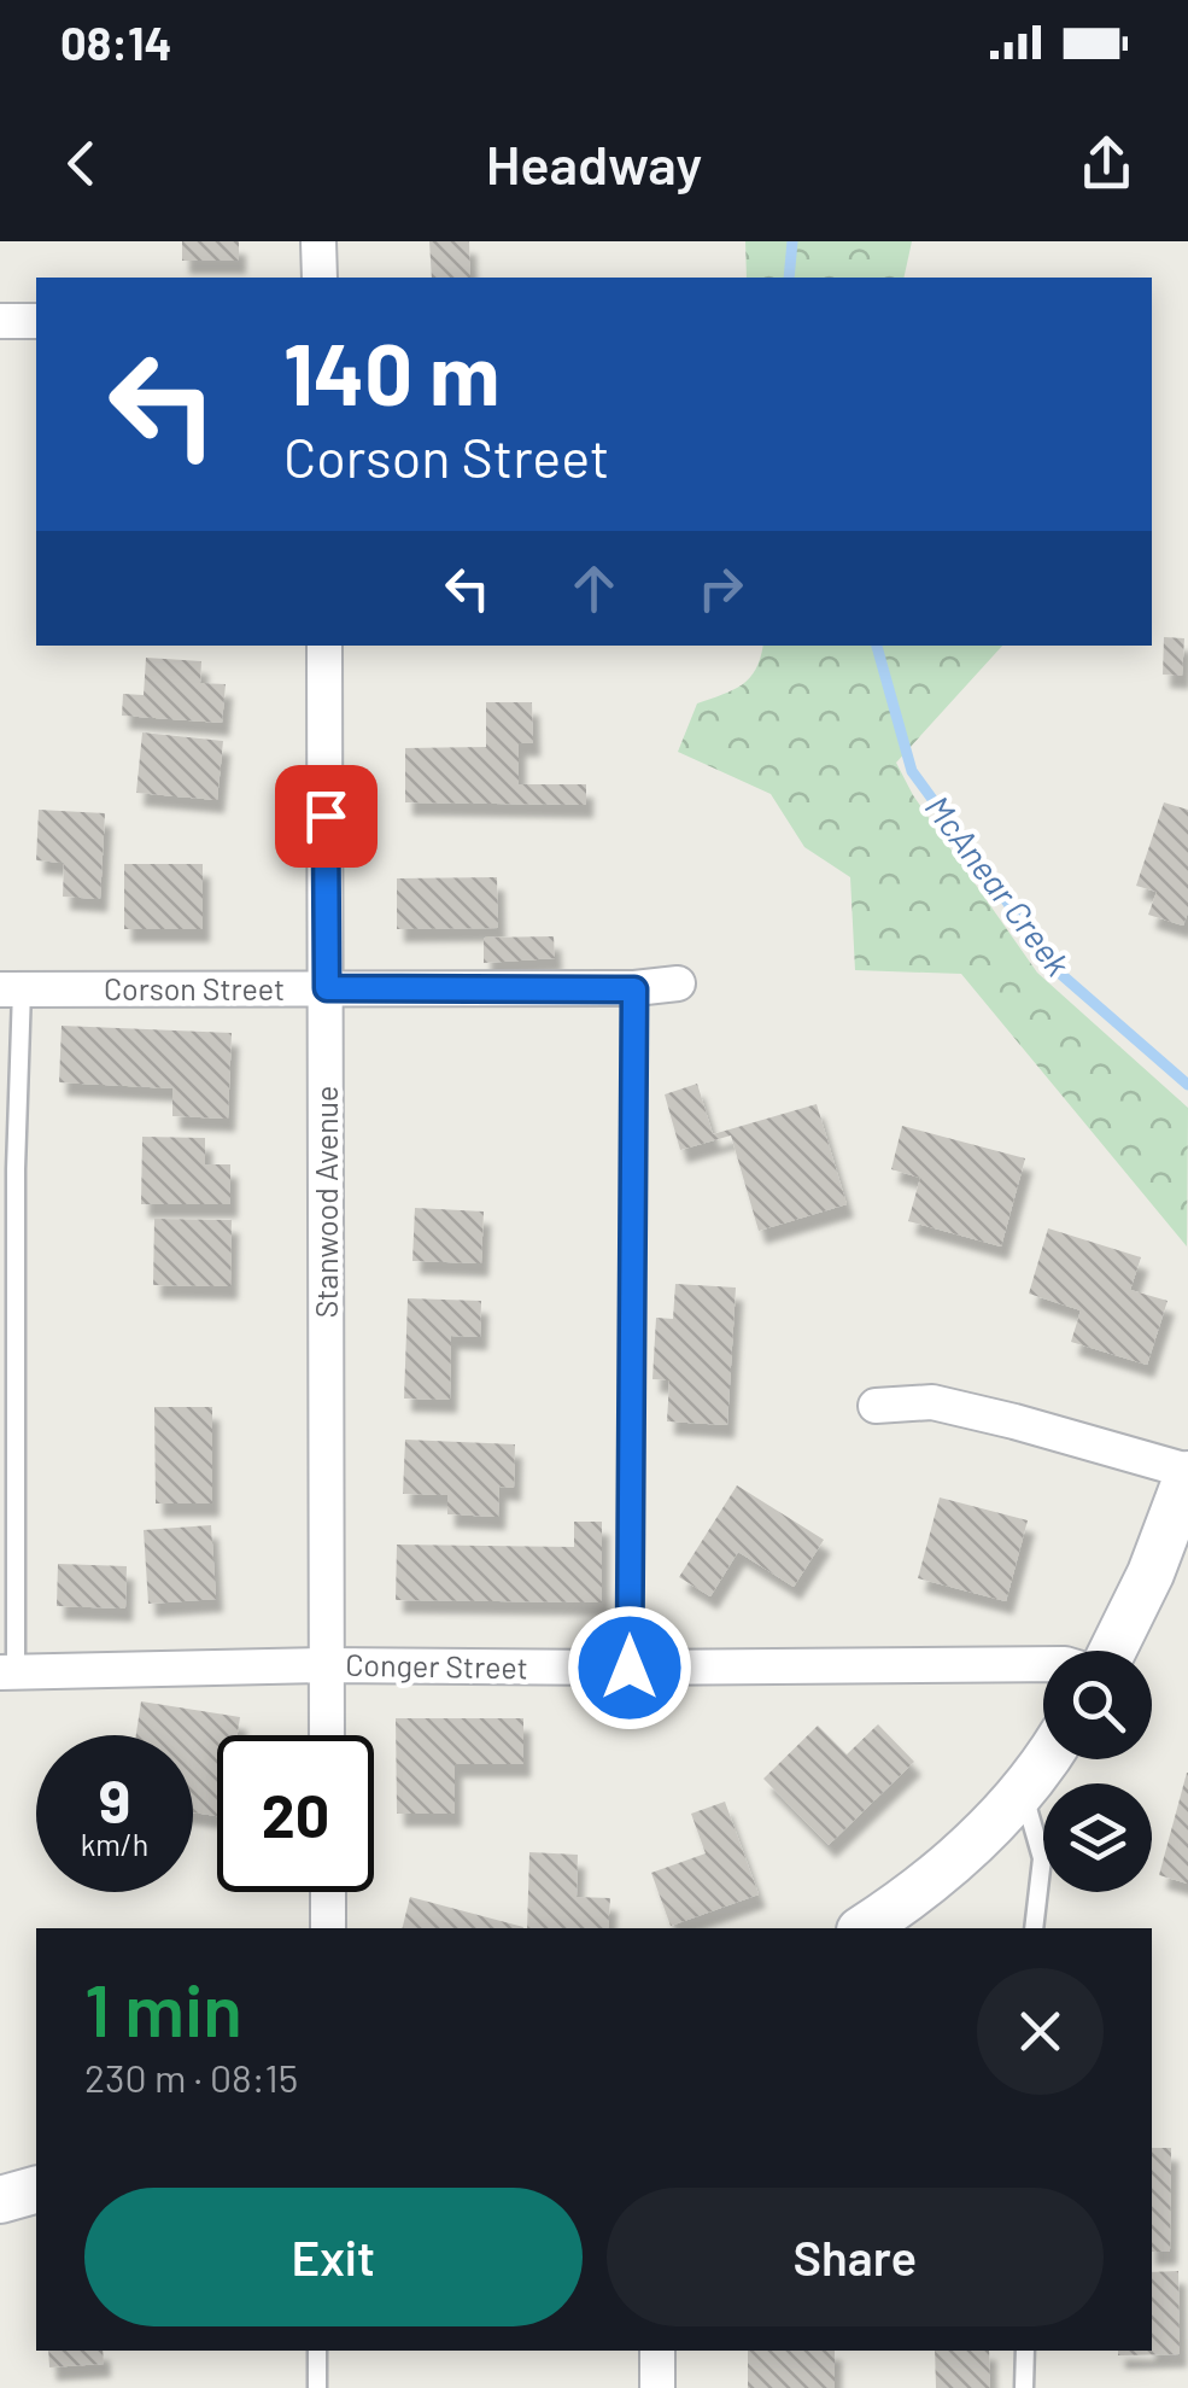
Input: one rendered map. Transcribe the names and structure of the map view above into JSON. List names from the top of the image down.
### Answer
{
  "streets": {
    "street": ["Corson Street", "Stanwood Avenue", "Conger Street"]
  },
  "crossings": [
    ["Corson Street", "Stanwood Avenue"],
    ["Stanwood Avenue", "Conger Street"]
  ],
  "water": ["McAnear Creek"],
  "page": {
    "status": "08:14",
    "header": "Headway",
    "turn": ["140 m", "Corson Street"],
    "speed": "9 km/h",
    "limit": "20",
    "heading": ["1 min", "230 m · 08:15"],
    "buttons": ["Exit", "Share"]
  }
}
